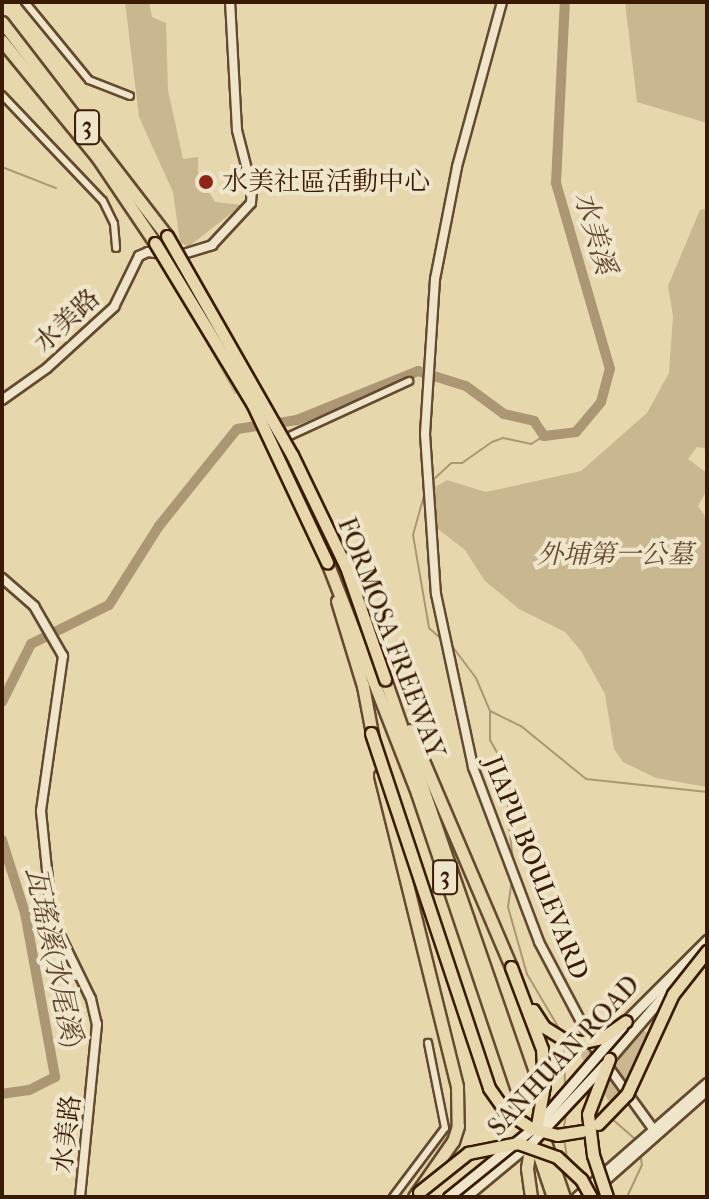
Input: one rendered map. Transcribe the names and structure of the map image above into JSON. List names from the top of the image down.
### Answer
{
  "streets": {
    "highway": ["3", "FORMOSA FREEWAY"],
    "main road": ["SANHUAN ROAD"],
    "street": ["水美路", "JIAPU BOULEVARD"]
  },
  "water": ["水美溪", "瓦瑤溪(水尾溪)"],
  "parks": ["外埔第一公墓"],
  "places": ["水美社區活動中心"]
}
